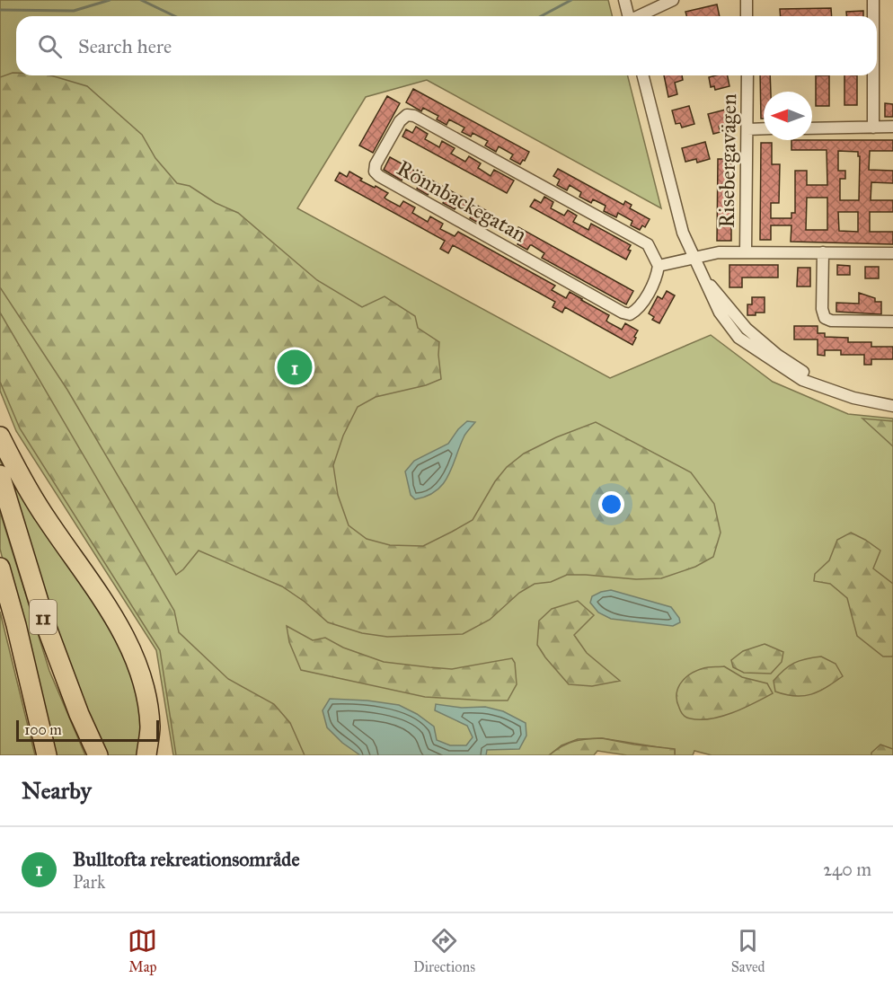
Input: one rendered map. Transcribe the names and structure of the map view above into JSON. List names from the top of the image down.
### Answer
{
  "streets": {
    "highway": ["11"],
    "street": ["Risebergavägen", "Rönnbackegatan"]
  },
  "scale_bar": "100 m",
  "north": "left",
  "page": {
    "search": "Search here",
    "pins": "1",
    "scale": "100 m",
    "heading": "Nearby",
    "list": [
      {
        "mark": "1",
        "name": "Bulltofta rekreationsområde",
        "note": "Park",
        "value": "240 m"
      }
    ],
    "nav": ["Map", "Directions", "Saved"]
  }
}
